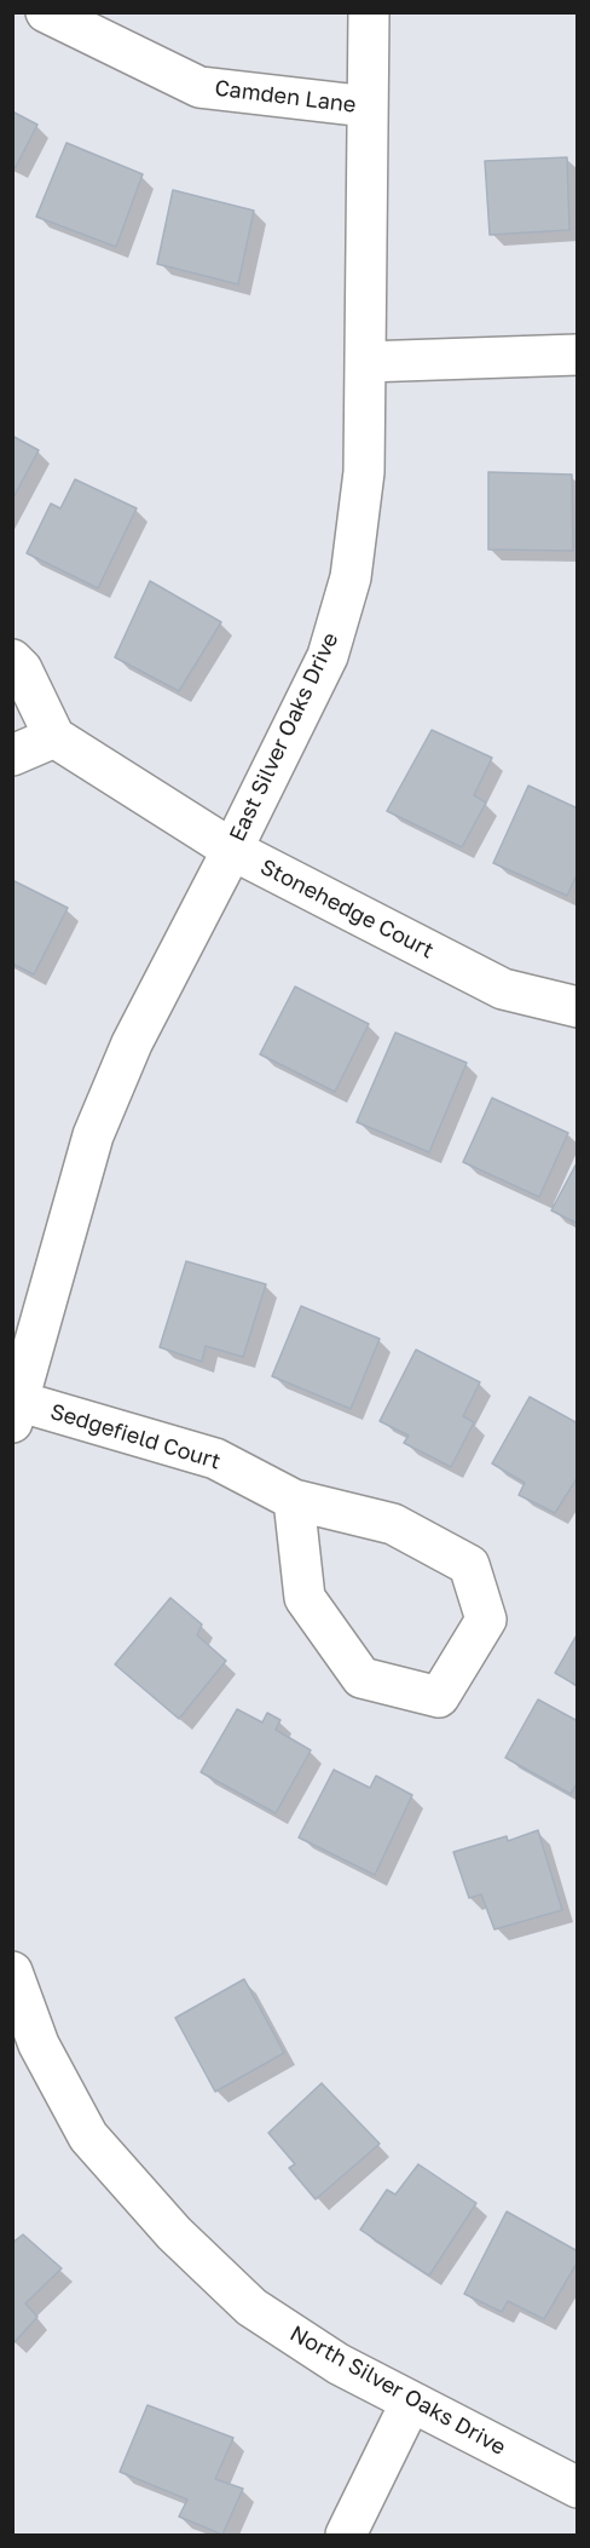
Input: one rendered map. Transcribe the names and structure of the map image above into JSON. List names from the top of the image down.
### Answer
{
  "streets": {
    "street": [
      "Camden Lane",
      "East Silver Oaks Drive",
      "Stonehedge Court",
      "Sedgefield Court",
      "North Silver Oaks Drive"
    ]
  },
  "crossings": [
    ["Camden Lane", "East Silver Oaks Drive"],
    ["East Silver Oaks Drive", "Stonehedge Court"],
    ["East Silver Oaks Drive", "Sedgefield Court"]
  ]
}
